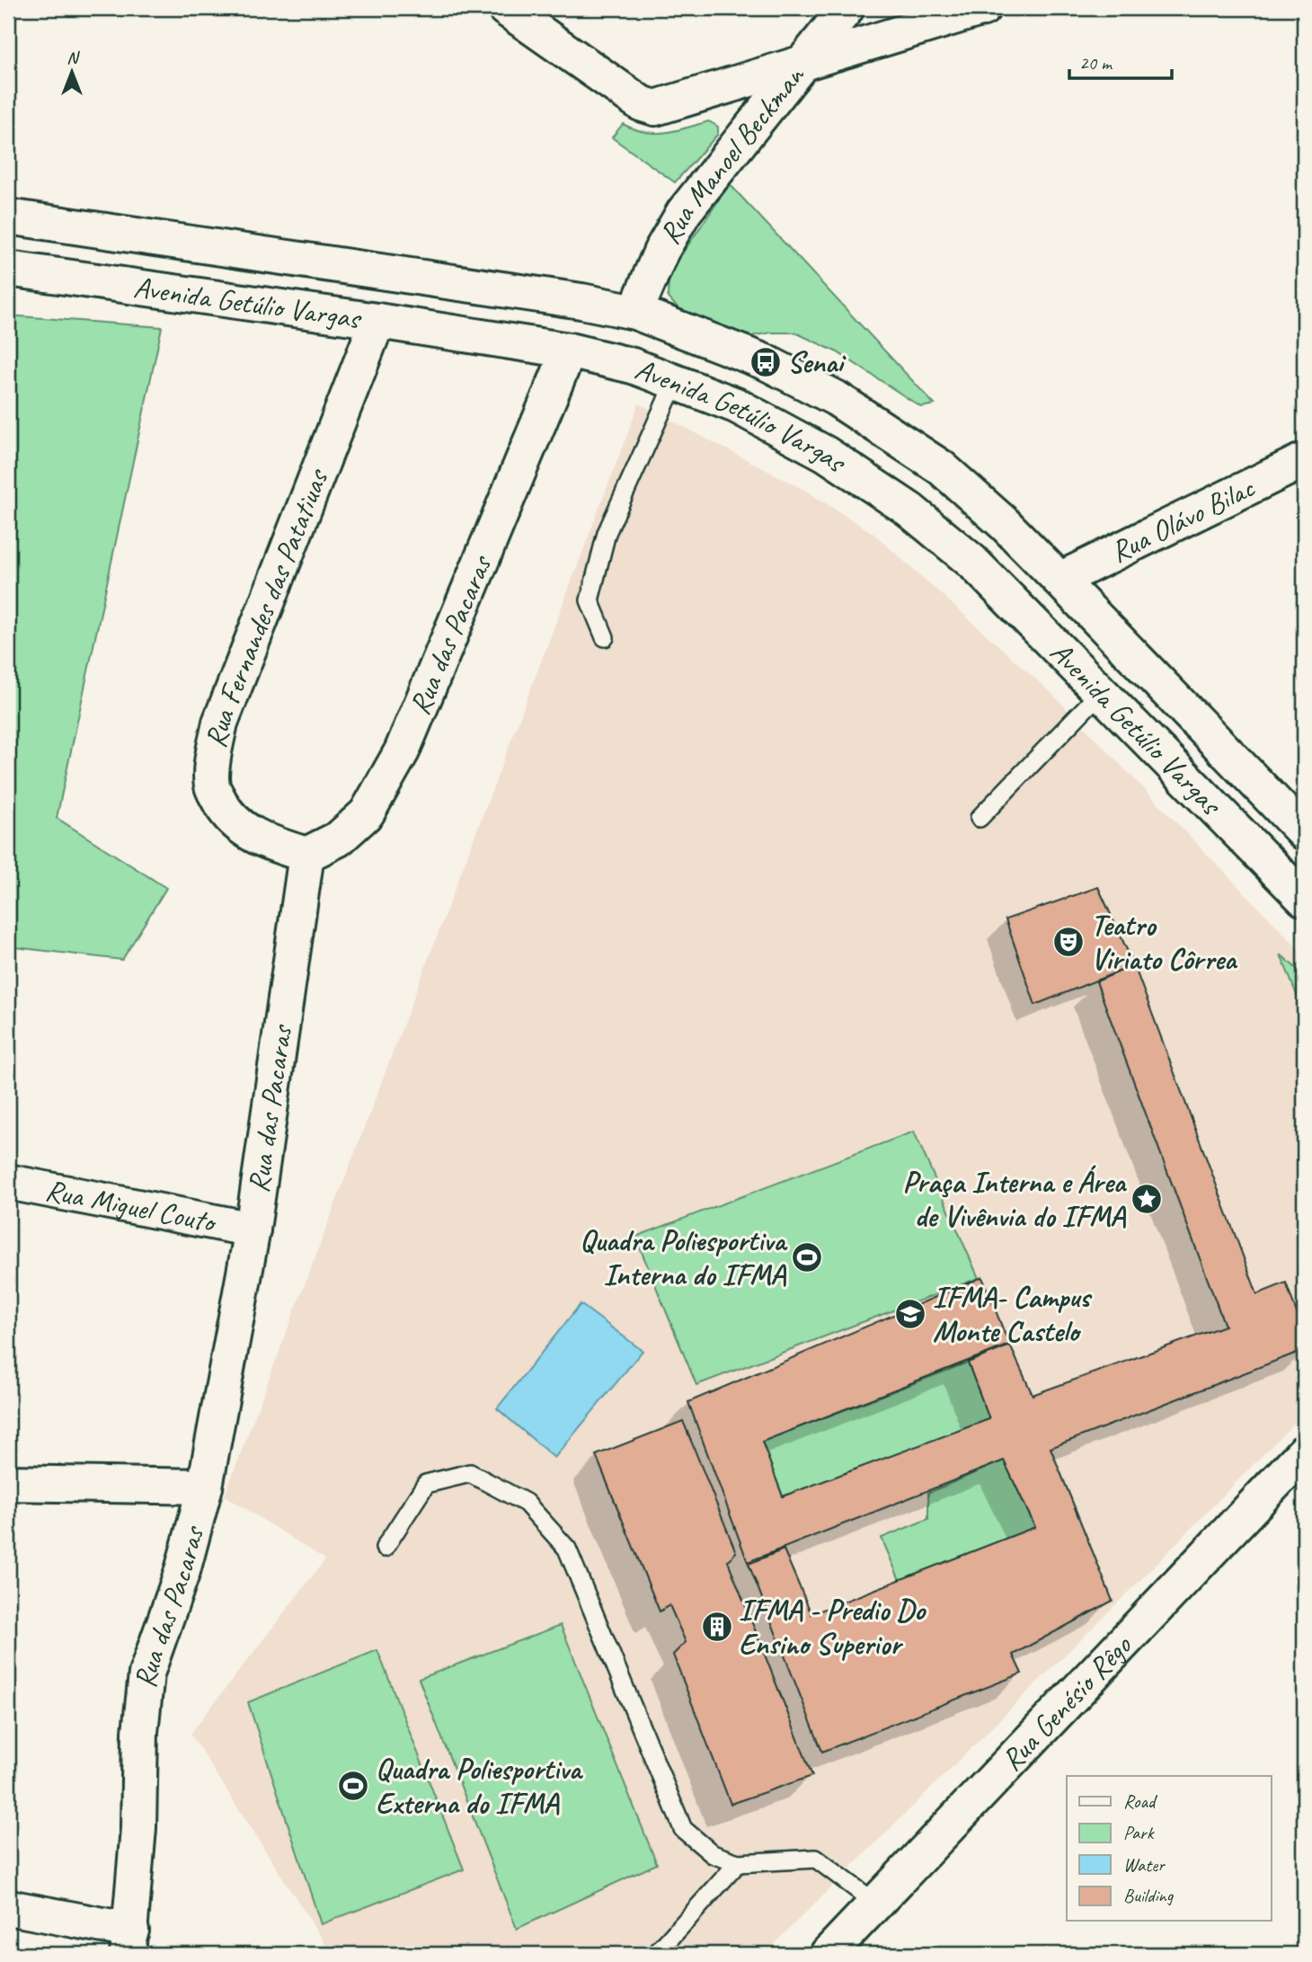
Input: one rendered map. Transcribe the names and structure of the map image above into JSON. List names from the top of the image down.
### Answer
{
  "streets": {
    "street": [
      "Rua Manoel Beckman",
      "Avenida Getúlio Vargas",
      "Rua Olávo Bilac",
      "Rua Fernandes das Patatiuas",
      "Rua das Pacaras",
      "Rua Miguel Couto",
      "Rua Genésio Rêgo"
    ]
  },
  "crossings": [
    ["Rua Manoel Beckman", "Avenida Getúlio Vargas"],
    ["Avenida Getúlio Vargas", "Rua Olávo Bilac"],
    ["Avenida Getúlio Vargas", "Rua Fernandes das Patatiuas"],
    ["Avenida Getúlio Vargas", "Rua das Pacaras"],
    ["Rua Fernandes das Patatiuas", "Rua das Pacaras"],
    ["Rua das Pacaras", "Rua Miguel Couto"]
  ],
  "places": {
    "bus stop": ["Senai"],
    "theatre": ["Teatro Viriato Côrrea"],
    "place": ["Praça Interna e Área de Vivênvia do IFMA"],
    "sports": ["Quadra Poliesportiva Interna do IFMA", "Quadra Poliesportiva Externa do IFMA"],
    "school or university": ["IFMA- Campus Monte Castelo"],
    "building": ["IFMA - Predio Do Ensino Superior"]
  },
  "legend": [
    "Road",
    "Park",
    "Water",
    "Building"
  ],
  "scale_bar": "20 m",
  "north": "top"
}
